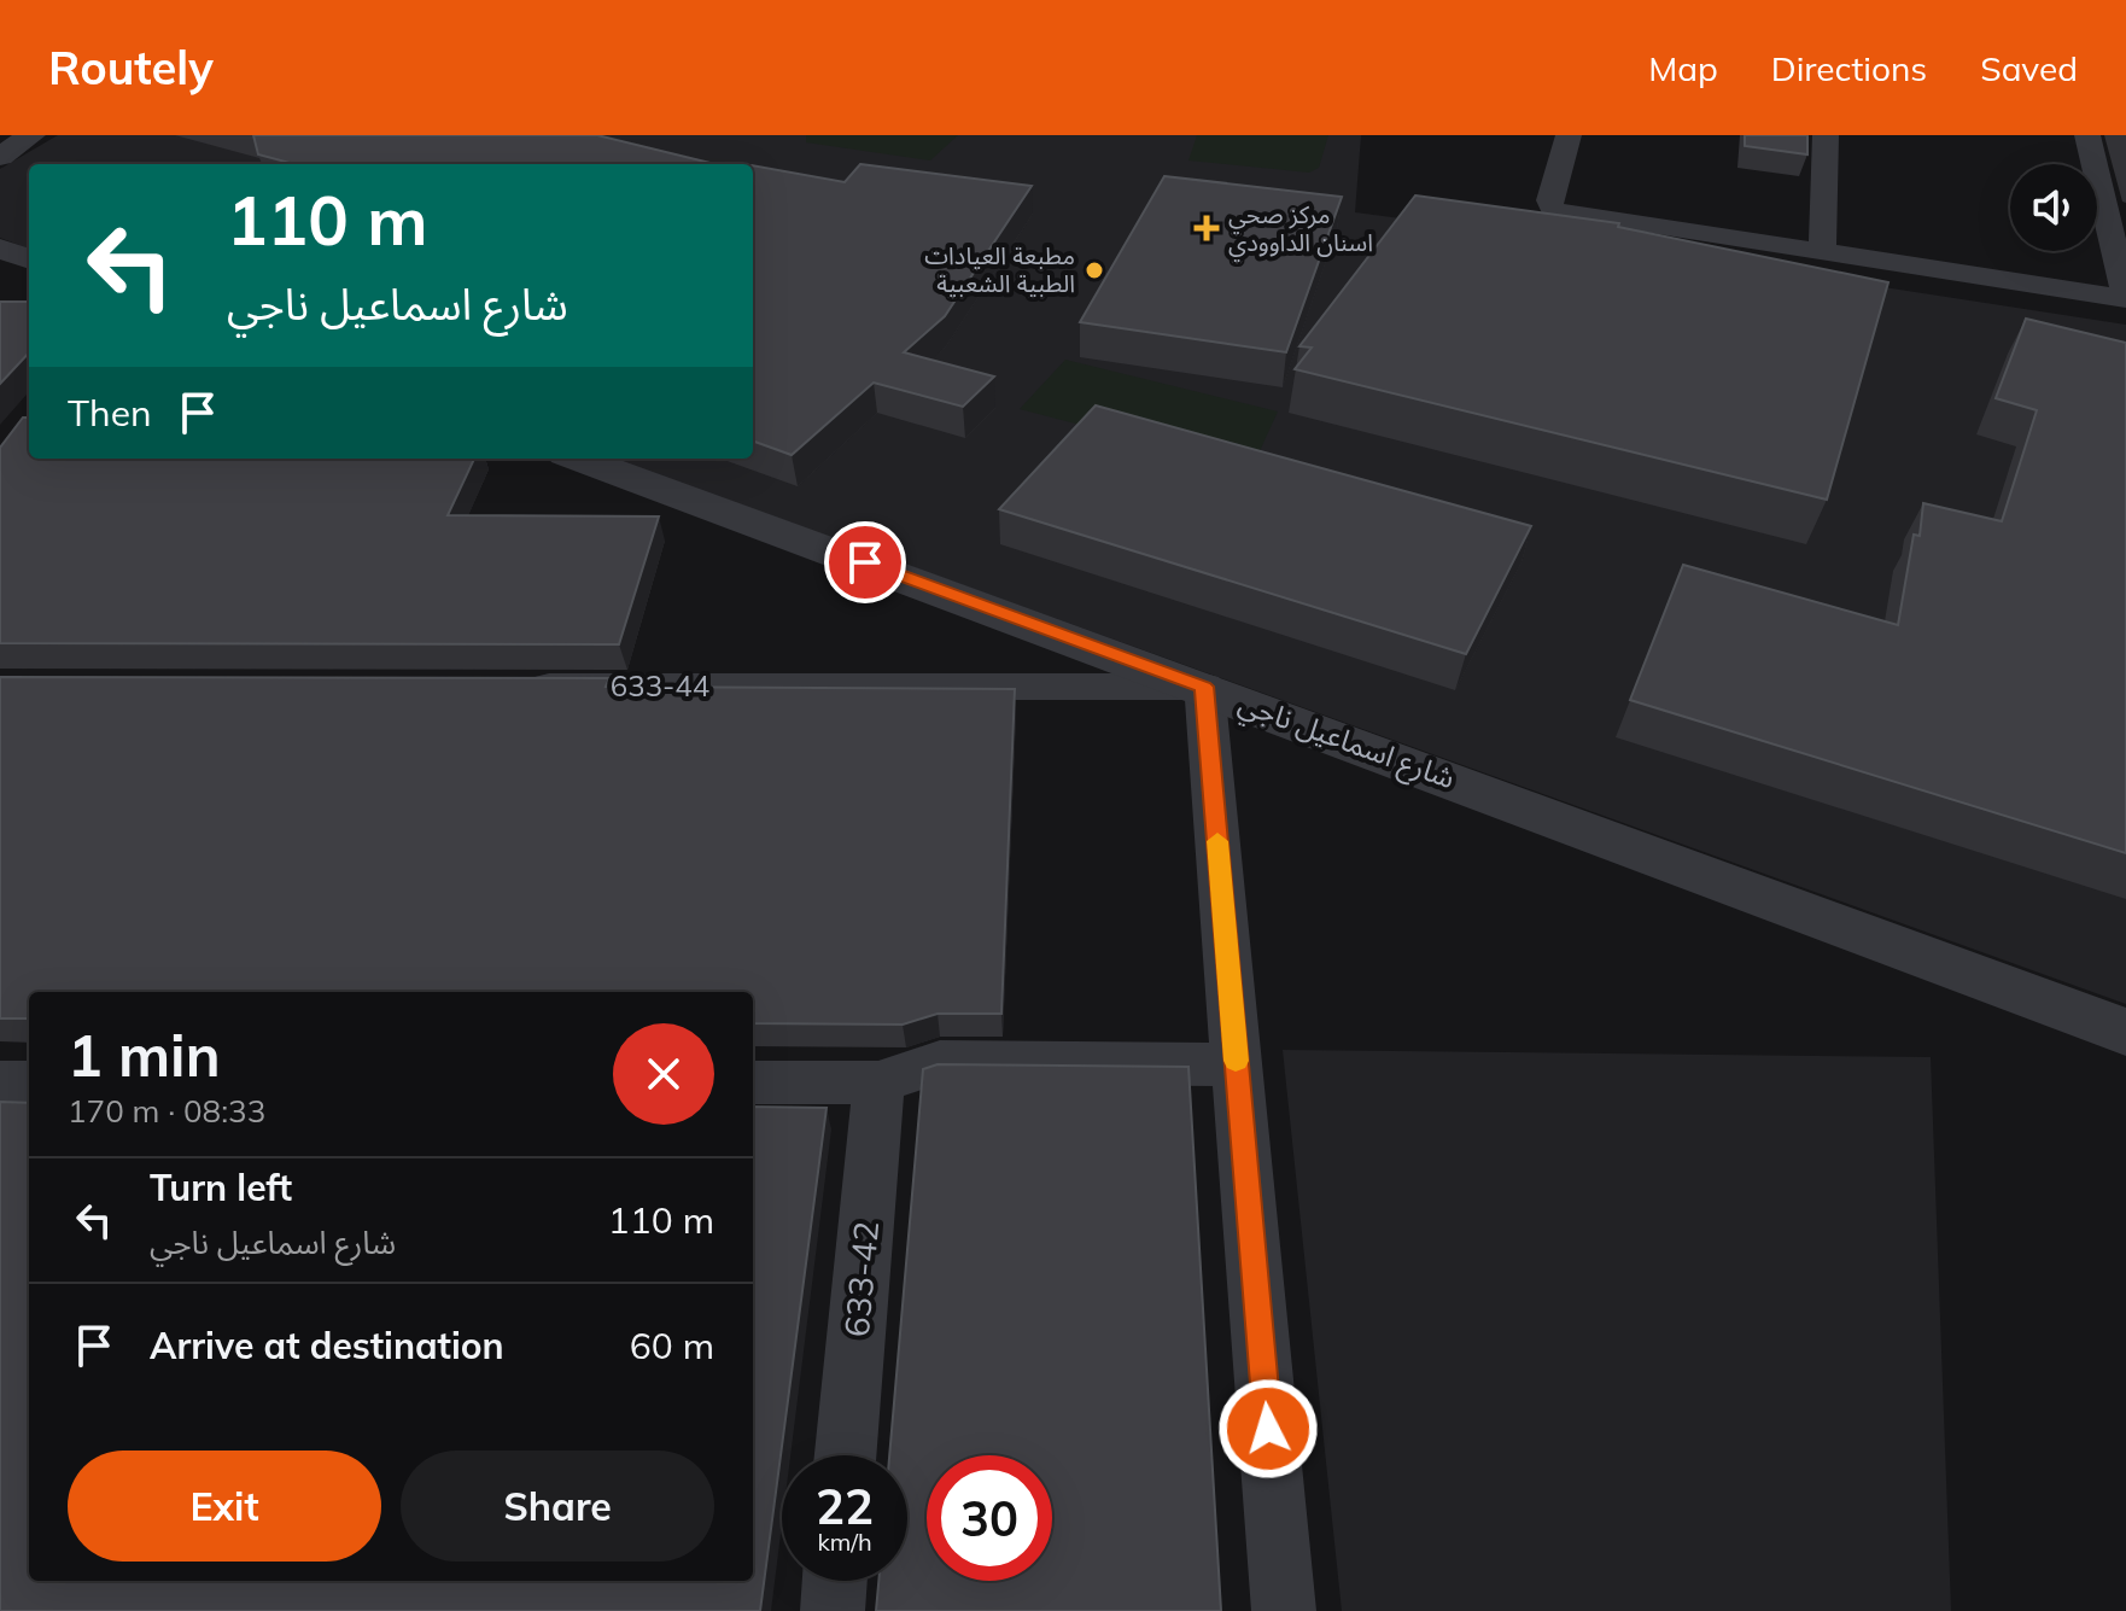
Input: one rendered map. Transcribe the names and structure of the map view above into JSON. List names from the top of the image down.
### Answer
{
  "streets": {
    "street": ["633-44", "شارع اسماعيل ناجي", "633-42"]
  },
  "crossings": [
    ["633-44", "شارع اسماعيل ناجي"]
  ],
  "places": {
    "health": ["مركز صحي اسنان الداوودي"],
    "other": ["مطبعة العيادات الطبية الشعبية"]
  },
  "page": {
    "header": "Routely",
    "nav": ["Map", "Directions", "Saved"],
    "turn": ["110 m", "شارع اسماعيل ناجي"],
    "then": "Then",
    "heading": ["1 min", "170 m · 08:33"],
    "list": [
      {
        "name": "Turn left",
        "note": "شارع اسماعيل ناجي",
        "value": "110 m"
      },
      {
        "name": "Arrive at destination",
        "value": "60 m"
      }
    ],
    "buttons": ["Exit", "Share"],
    "speed": "22 km/h",
    "limit": "30"
  }
}
